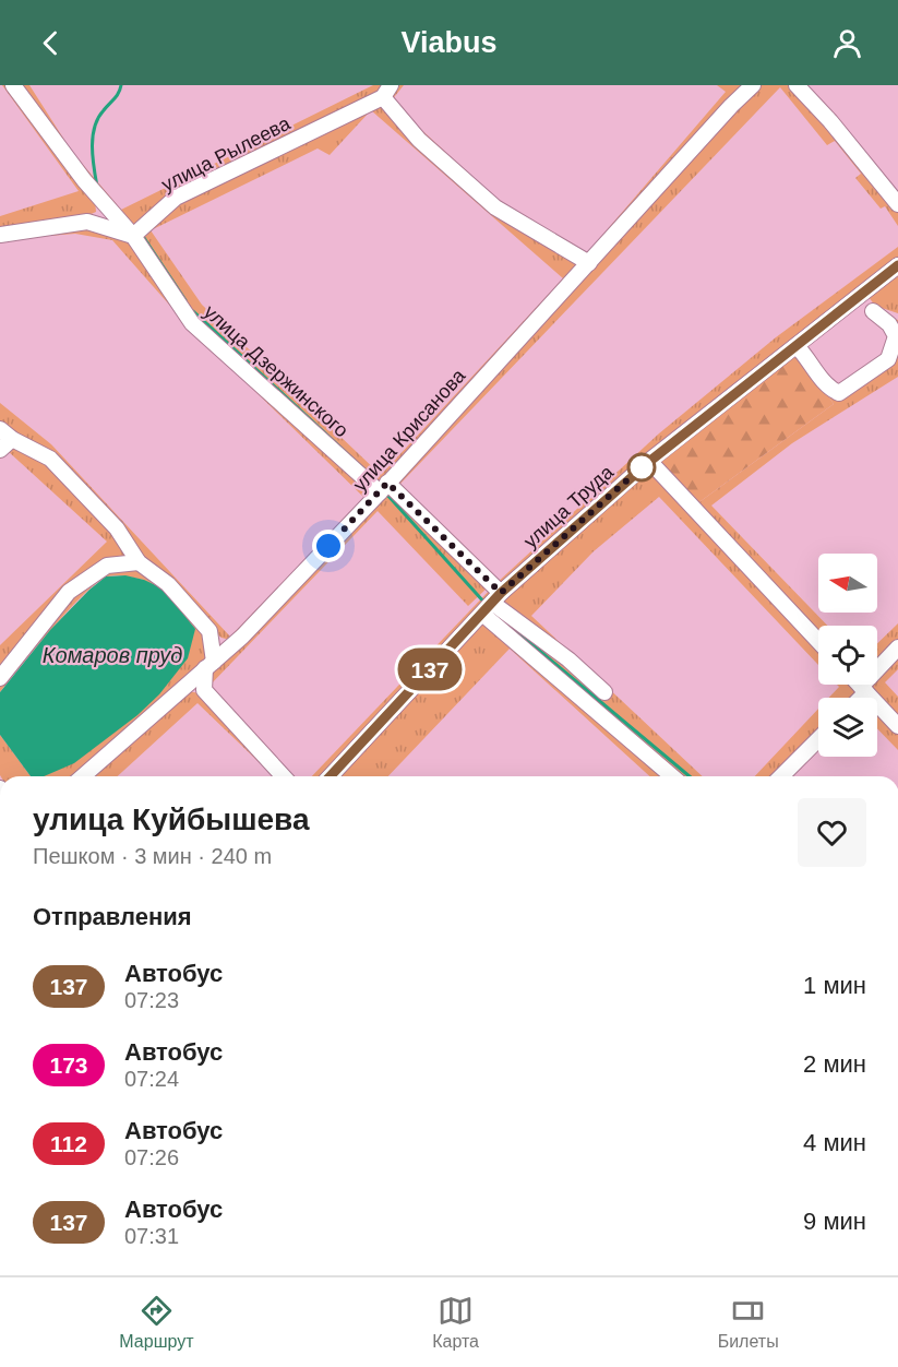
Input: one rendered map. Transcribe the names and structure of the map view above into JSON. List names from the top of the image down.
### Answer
{
  "streets": {
    "street": [
      "улица Рылеева",
      "улица Дзержинского",
      "улица Крисанова",
      "улица Труда"
    ]
  },
  "crossings": [
    ["улица Рылеева", "улица Дзержинского"],
    ["улица Дзержинского", "улица Крисанова"],
    ["улица Дзержинского", "улица Труда"]
  ],
  "water": ["Комаров пруд"],
  "lines": ["bus line 137"],
  "north": "left",
  "page": {
    "header": "Viabus",
    "on_map": "137",
    "heading": [
      ["улица Куйбышева", "Пешком · 3 мин · 240 m"],
      "Отправления"
    ],
    "list": [
      {
        "mark": "137",
        "name": "Автобус",
        "note": "07:23",
        "value": "1 мин"
      },
      {
        "mark": "173",
        "name": "Автобус",
        "note": "07:24",
        "value": "2 мин"
      },
      {
        "mark": "112",
        "name": "Автобус",
        "note": "07:26",
        "value": "4 мин"
      },
      {
        "mark": "137",
        "name": "Автобус",
        "note": "07:31",
        "value": "9 мин"
      }
    ],
    "tabs": ["Маршрут", "Карта", "Билеты"]
  }
}
